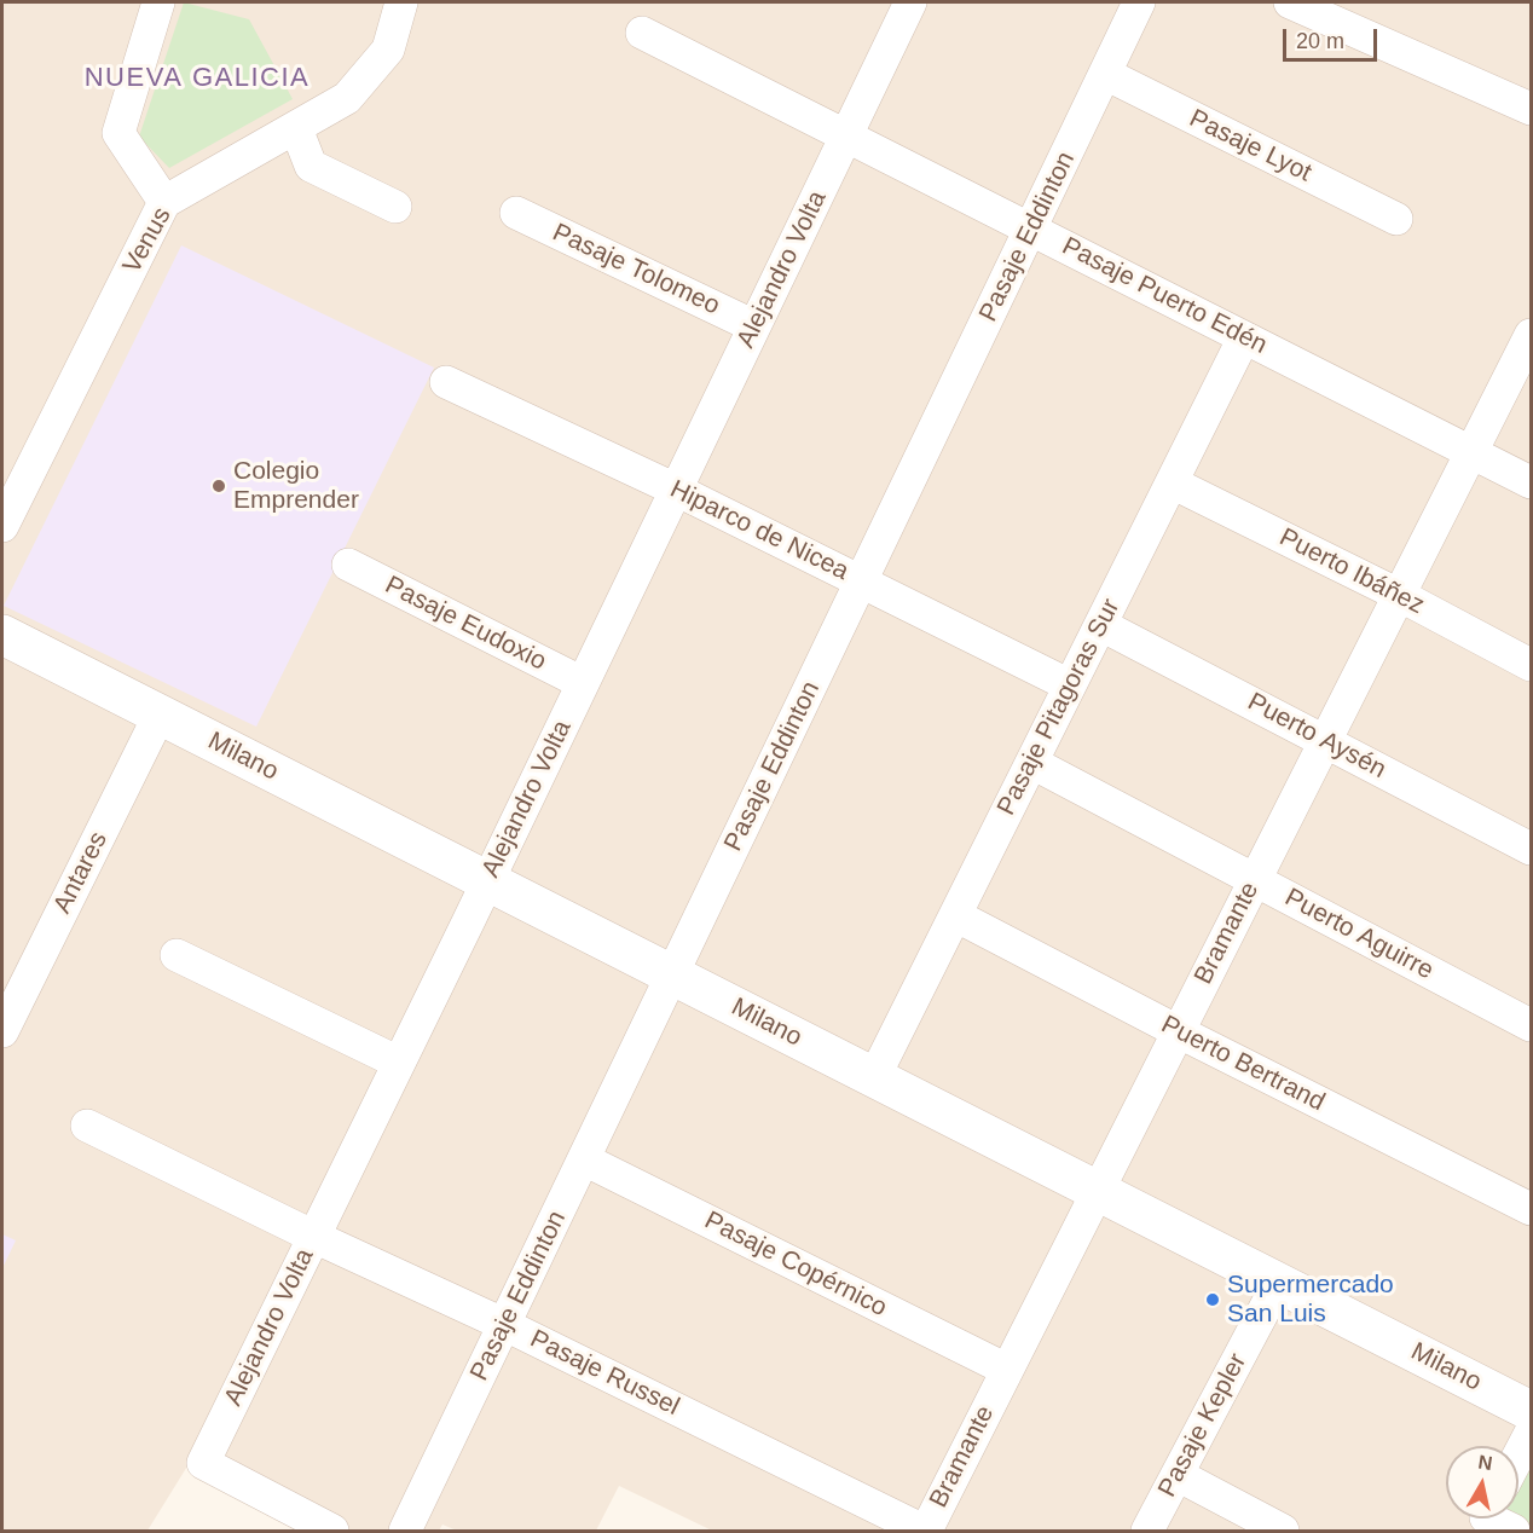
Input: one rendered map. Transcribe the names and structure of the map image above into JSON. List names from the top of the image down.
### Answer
{
  "streets": {
    "street": [
      "Pasaje Lyot",
      "Pasaje Eddinton",
      "Venus",
      "Pasaje Tolomeo",
      "Alejandro Volta",
      "Pasaje Puerto Edén",
      "Hiparco de Nicea",
      "Puerto Ibáñez",
      "Pasaje Eudoxio",
      "Pasaje Pitagoras Sur",
      "Puerto Aysén",
      "Milano",
      "Antares",
      "Bramante",
      "Puerto Aguirre",
      "Puerto Bertrand",
      "Pasaje Copérnico",
      "Pasaje Russel",
      "Pasaje Kepler"
    ]
  },
  "crossings": [
    ["Pasaje Lyot", "Pasaje Eddinton"],
    ["Pasaje Eddinton", "Pasaje Puerto Edén"],
    ["Pasaje Eddinton", "Hiparco de Nicea"],
    ["Pasaje Eddinton", "Milano"],
    ["Pasaje Eddinton", "Pasaje Copérnico"],
    ["Pasaje Eddinton", "Pasaje Russel"],
    ["Pasaje Tolomeo", "Alejandro Volta"],
    ["Alejandro Volta", "Pasaje Puerto Edén"],
    ["Alejandro Volta", "Hiparco de Nicea"],
    ["Alejandro Volta", "Pasaje Eudoxio"],
    ["Alejandro Volta", "Milano"],
    ["Alejandro Volta", "Pasaje Russel"],
    ["Pasaje Puerto Edén", "Pasaje Pitagoras Sur"],
    ["Pasaje Puerto Edén", "Bramante"],
    ["Hiparco de Nicea", "Pasaje Pitagoras Sur"],
    ["Puerto Ibáñez", "Pasaje Pitagoras Sur"],
    ["Puerto Ibáñez", "Bramante"],
    ["Pasaje Pitagoras Sur", "Puerto Aysén"],
    ["Pasaje Pitagoras Sur", "Milano"],
    ["Pasaje Pitagoras Sur", "Puerto Aguirre"],
    ["Pasaje Pitagoras Sur", "Puerto Bertrand"],
    ["Puerto Aysén", "Bramante"],
    ["Milano", "Antares"],
    ["Milano", "Bramante"],
    ["Milano", "Pasaje Kepler"],
    ["Bramante", "Puerto Aguirre"],
    ["Bramante", "Puerto Bertrand"],
    ["Bramante", "Pasaje Copérnico"],
    ["Bramante", "Pasaje Russel"]
  ],
  "districts": ["NUEVA GALICIA"],
  "places": ["Colegio Emprender", "Supermercado San Luis"],
  "scale_bar": "20 m",
  "north": "top"
}
